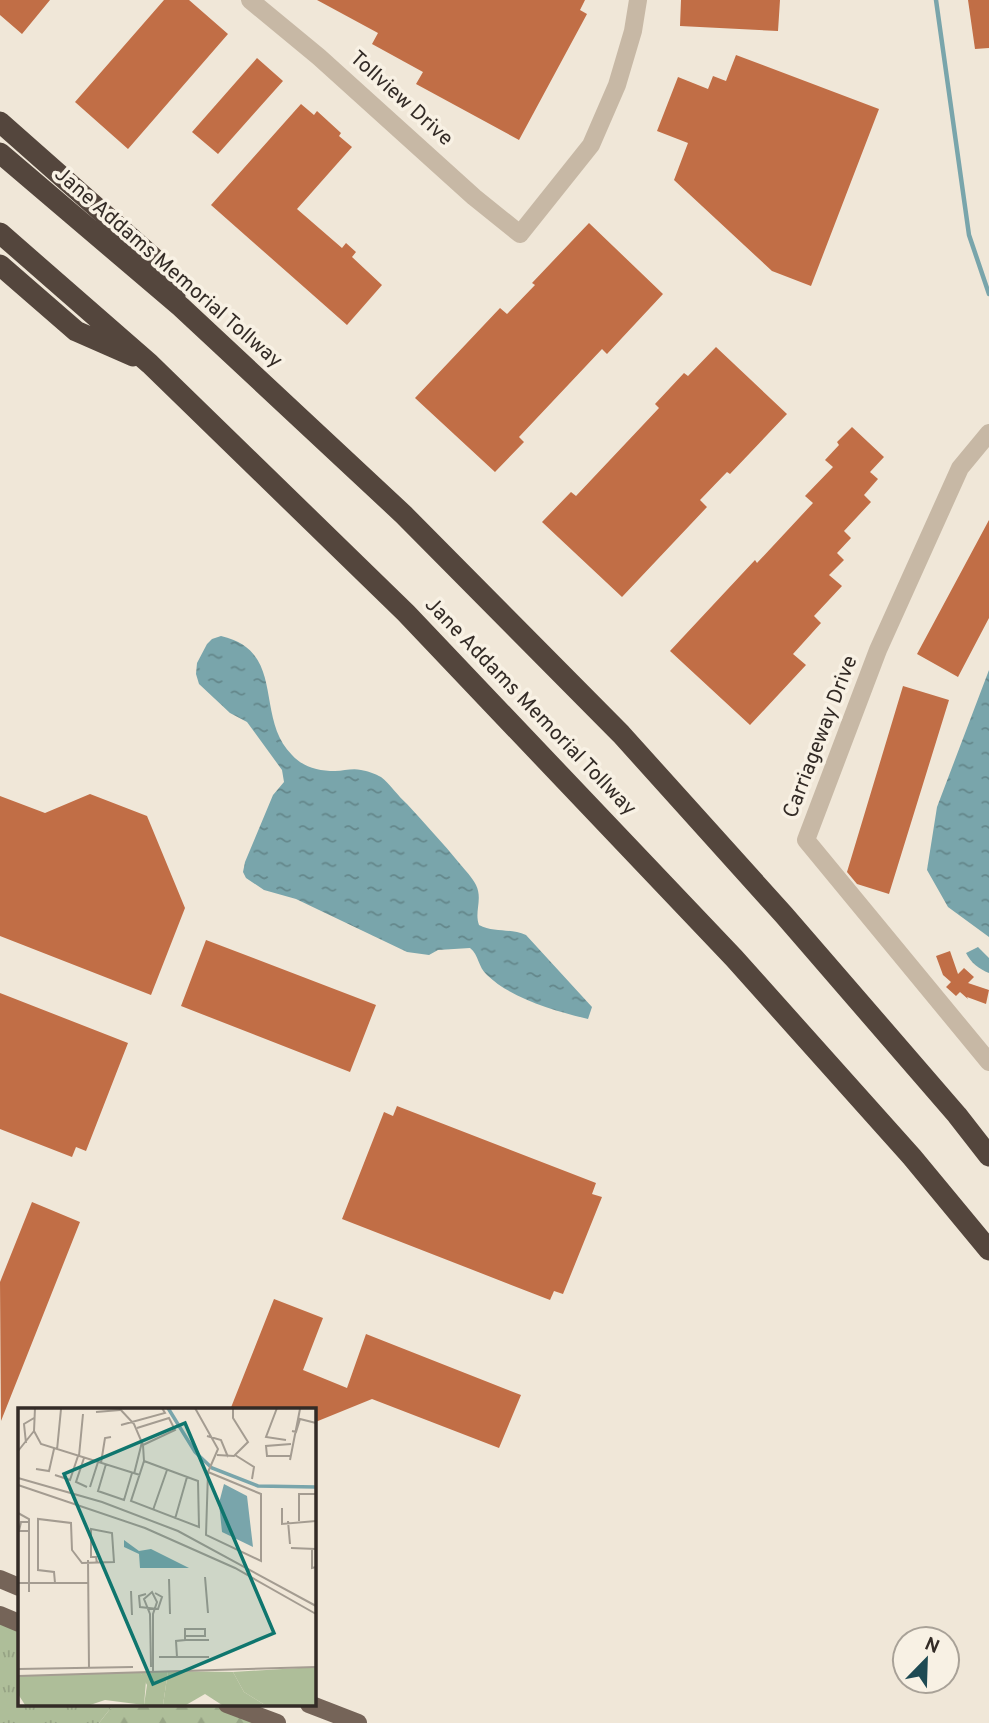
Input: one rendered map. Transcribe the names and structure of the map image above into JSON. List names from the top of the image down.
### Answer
{
  "streets": {
    "highway": ["Jane Addams Memorial Tollway"],
    "street": ["Tollview Drive", "Carriageway Drive"]
  },
  "north": "top right"
}
